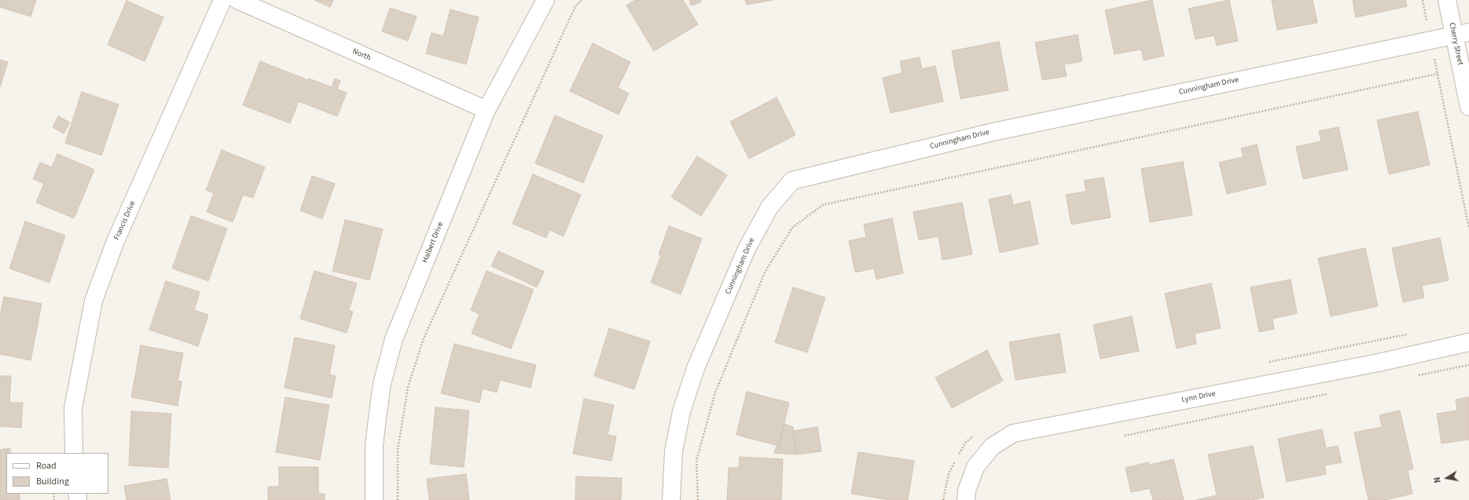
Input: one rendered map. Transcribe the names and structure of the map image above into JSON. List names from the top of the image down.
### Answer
{
  "streets": {
    "street": [
      "Cherry Street",
      "North",
      "Cunningham Drive",
      "Francis Drive",
      "Halbert Drive",
      "Lynn Drive"
    ]
  },
  "crossings": [
    ["Cherry Street", "Cunningham Drive"],
    ["North", "Halbert Drive"]
  ],
  "legend": ["Road", "Building"],
  "north": "left"
}
